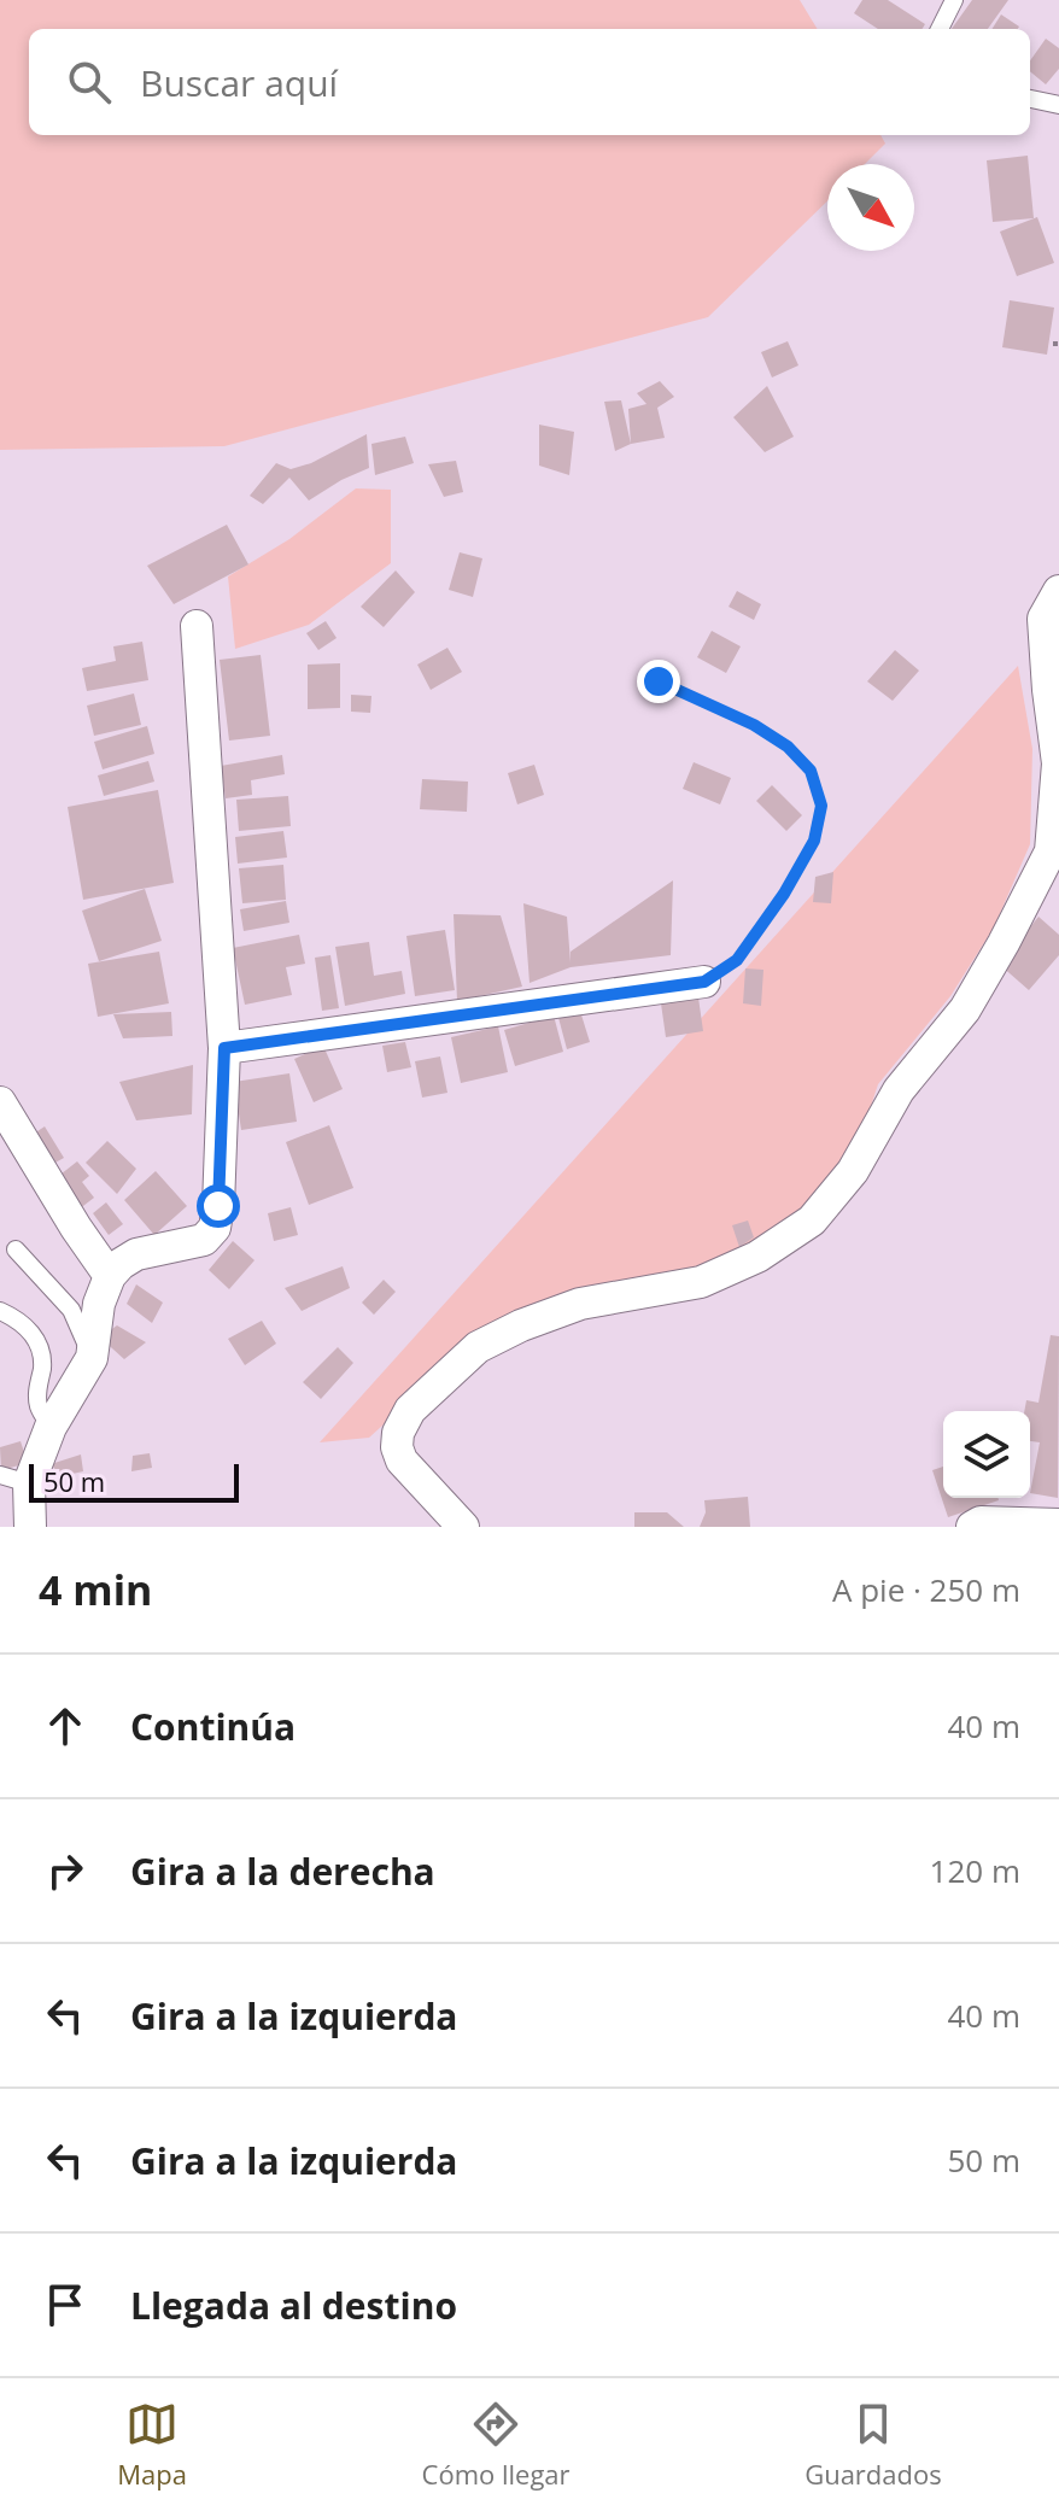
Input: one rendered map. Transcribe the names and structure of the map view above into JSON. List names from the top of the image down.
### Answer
{
  "scale_bar": "50 m",
  "north": "bottom right",
  "page": {
    "search": "Buscar aquí",
    "scale": "50 m",
    "heading": ["4 min", "A pie · 250 m"],
    "list": [
      ["Continúa", "40 m"],
      ["Gira a la derecha", "120 m"],
      ["Gira a la izquierda", "40 m"],
      ["Gira a la izquierda", "50 m"],
      "Llegada al destino"
    ],
    "nav": ["Mapa", "Cómo llegar", "Guardados"]
  }
}
